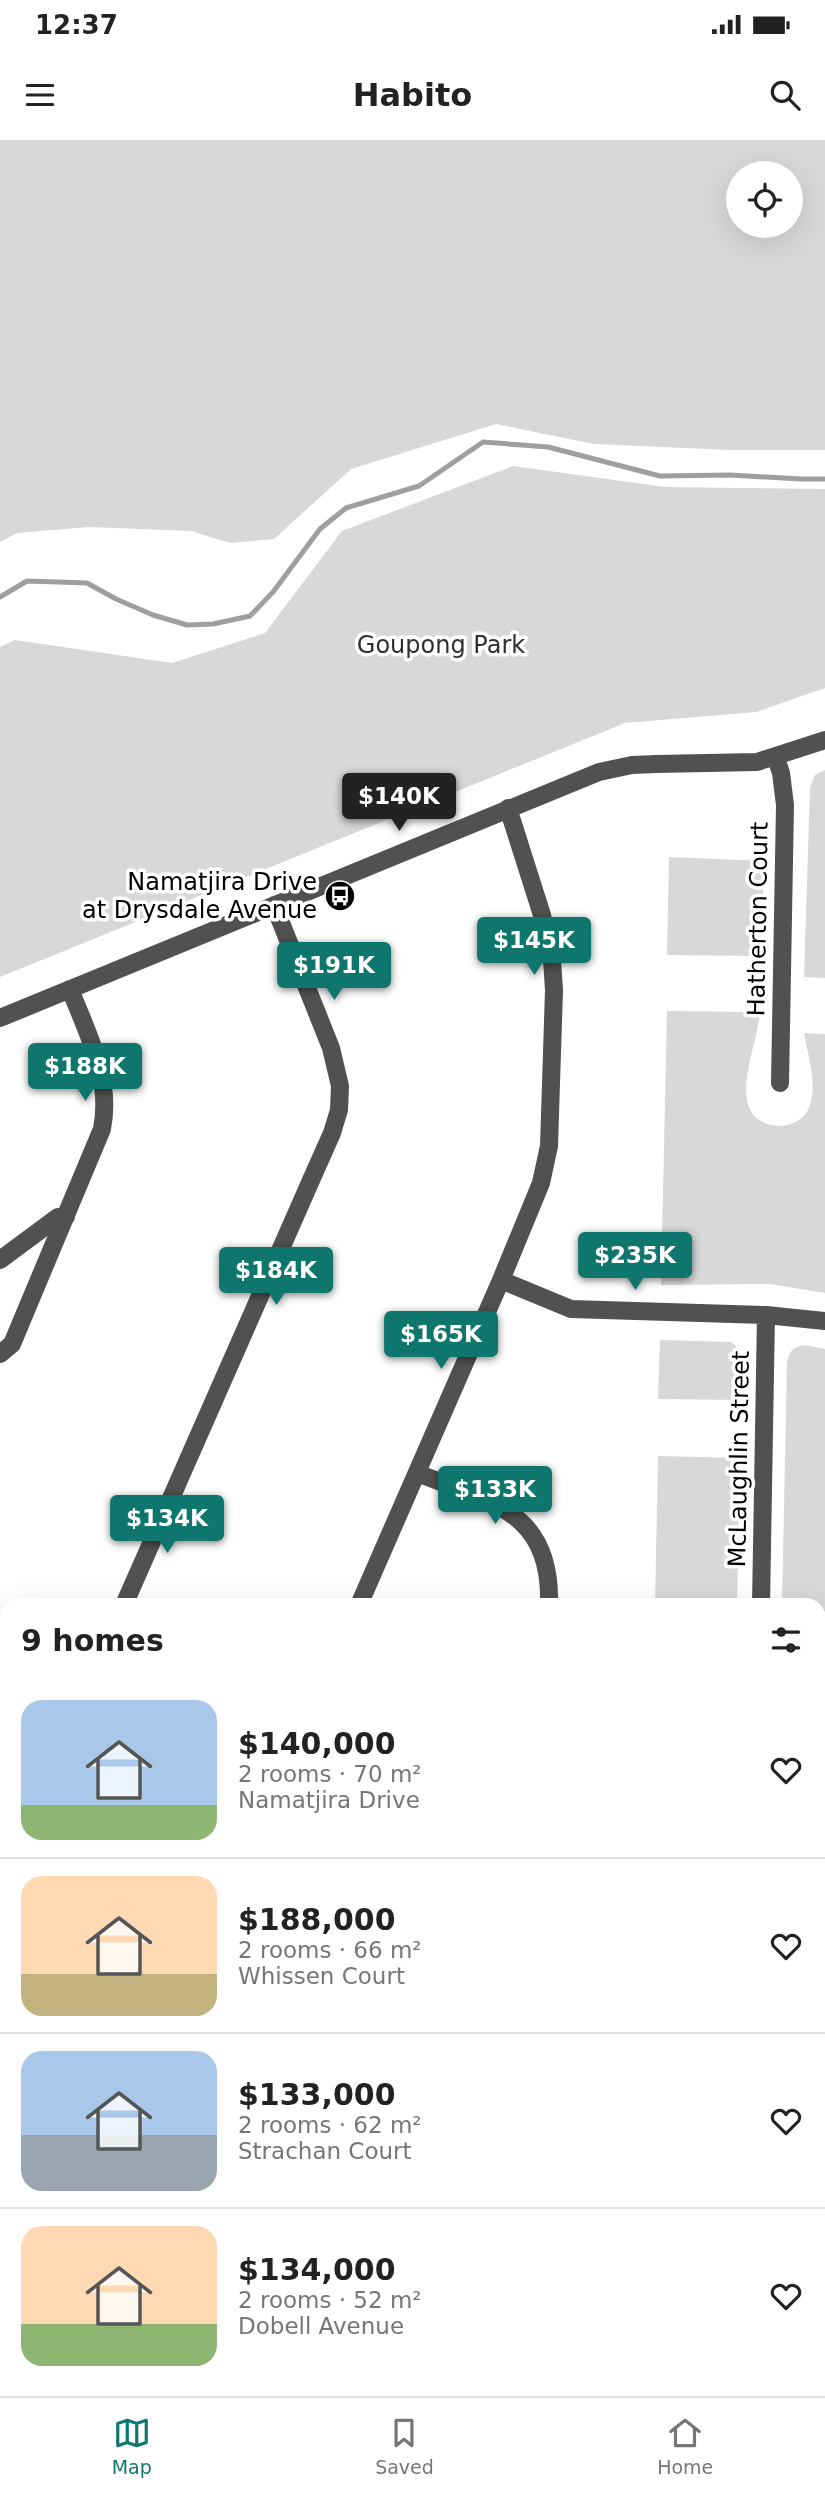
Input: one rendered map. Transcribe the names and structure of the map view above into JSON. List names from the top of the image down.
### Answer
{
  "streets": {
    "street": ["Hatherton Court", "McLaughlin Street"]
  },
  "parks": ["Goupong Park"],
  "places": {
    "bus stop": ["Namatjira Drive at Drysdale Avenue"]
  },
  "page": {
    "status": "12:37",
    "header": "Habito",
    "price": [
      "$140K",
      "$145K",
      "$191K",
      "$188K",
      "$235K",
      "$184K",
      "$165K",
      "$133K",
      "$134K"
    ],
    "heading": "9 homes",
    "list": [
      {
        "name": "$140,000",
        "note": "2 rooms · 70 m² · Namatjira Drive"
      },
      {
        "name": "$188,000",
        "note": "2 rooms · 66 m² · Whissen Court"
      },
      {
        "name": "$133,000",
        "note": "2 rooms · 62 m² · Strachan Court"
      },
      {
        "name": "$134,000",
        "note": "2 rooms · 52 m² · Dobell Avenue"
      }
    ],
    "tabs": ["Map", "Saved", "Home"]
  }
}
